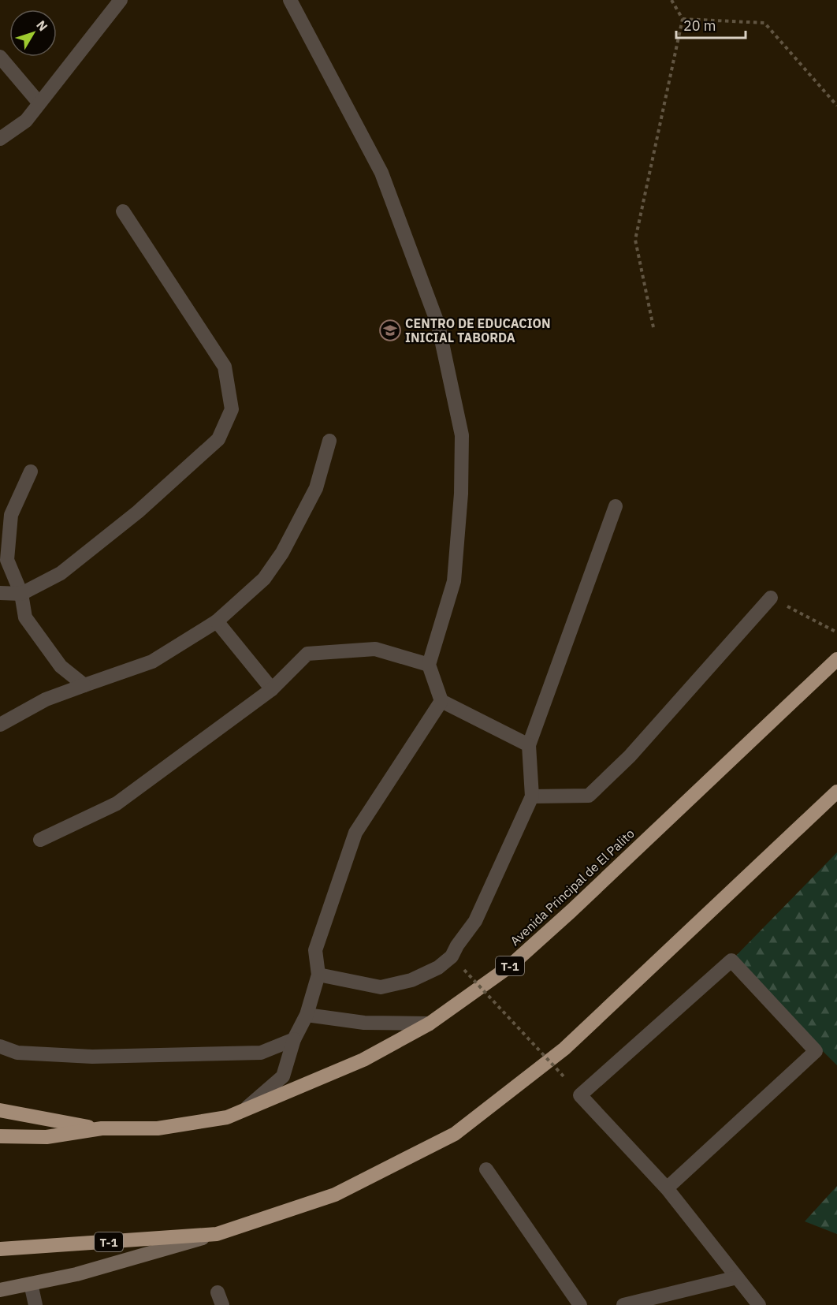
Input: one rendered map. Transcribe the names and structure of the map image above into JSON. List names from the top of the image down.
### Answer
{
  "streets": {
    "highway": ["Avenida Principal de El Palito", "T-1"]
  },
  "crossings": [
    ["Avenida Principal de El Palito", "T-1"]
  ],
  "places": {
    "school or university": ["CENTRO DE EDUCACION INICIAL TABORDA"]
  },
  "scale_bar": "20 m",
  "north": "top right"
}
